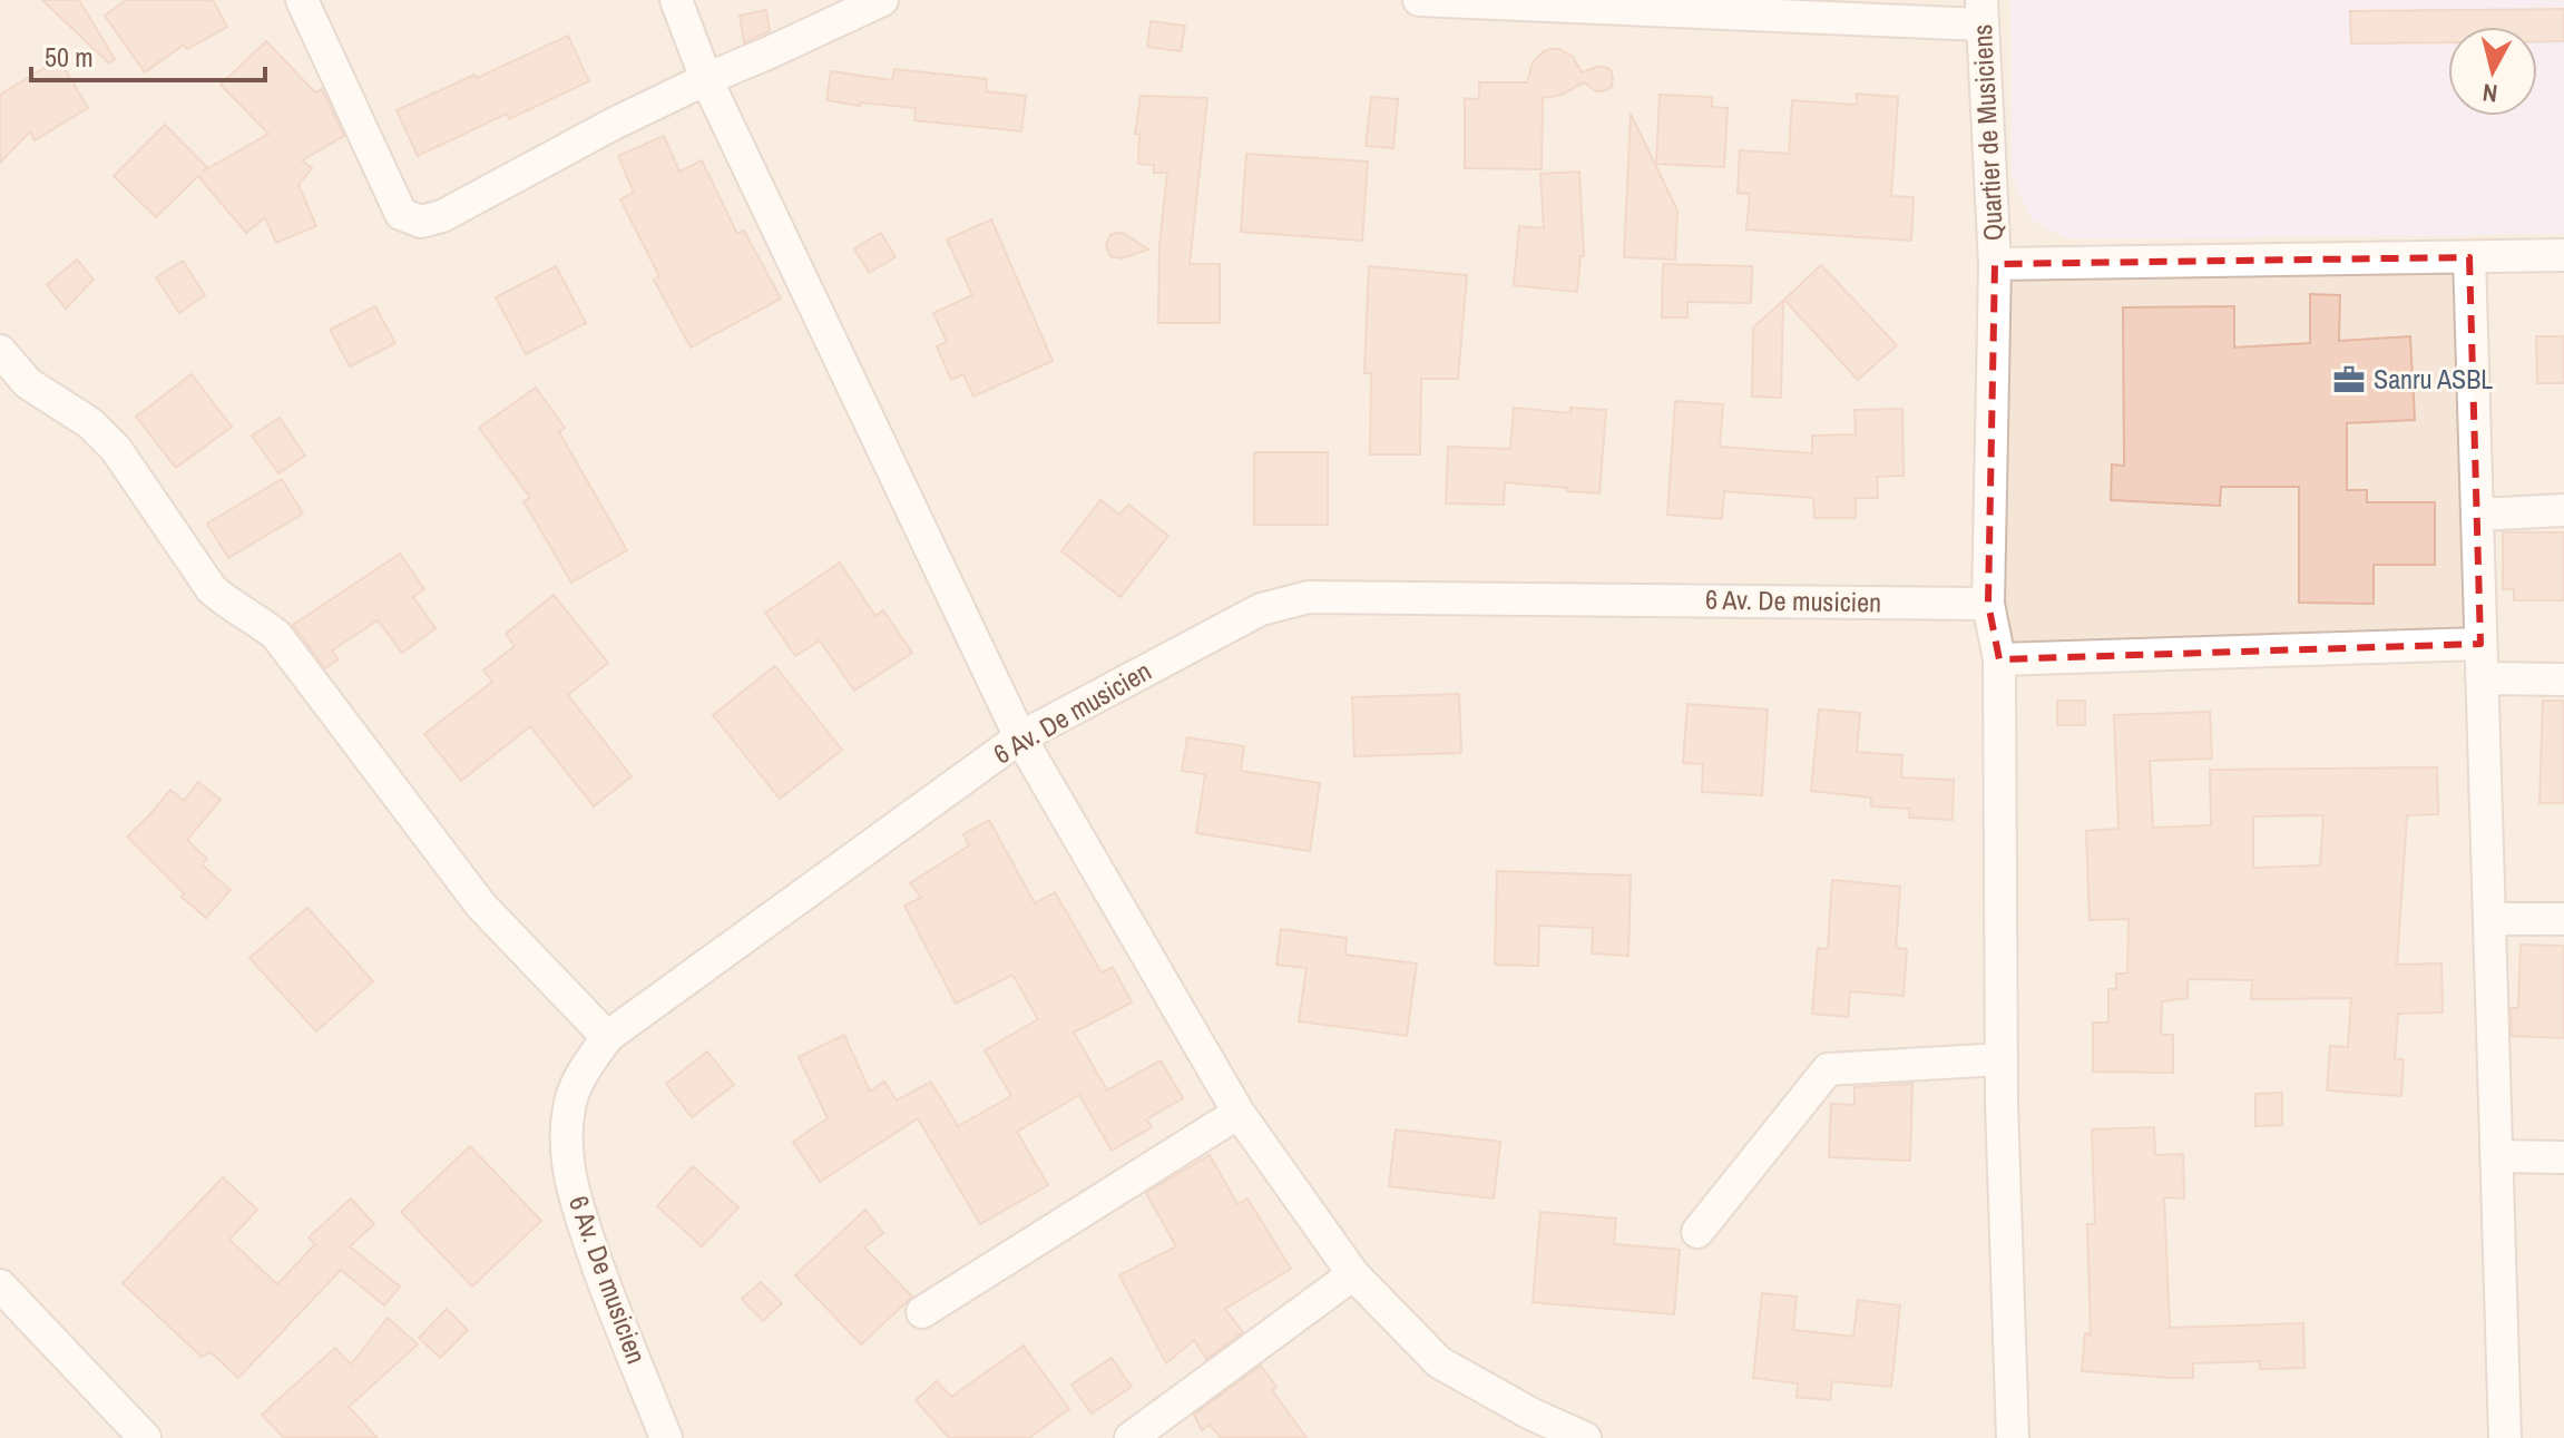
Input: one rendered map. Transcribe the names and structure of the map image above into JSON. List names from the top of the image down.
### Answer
{
  "streets": {
    "street": ["Quartier de Musiciens", "6 Av. De musicien"]
  },
  "crossings": [
    ["Quartier de Musiciens", "6 Av. De musicien"]
  ],
  "places": {
    "office": ["Sanru ASBL"]
  },
  "scale_bar": "50 m",
  "north": "bottom"
}
